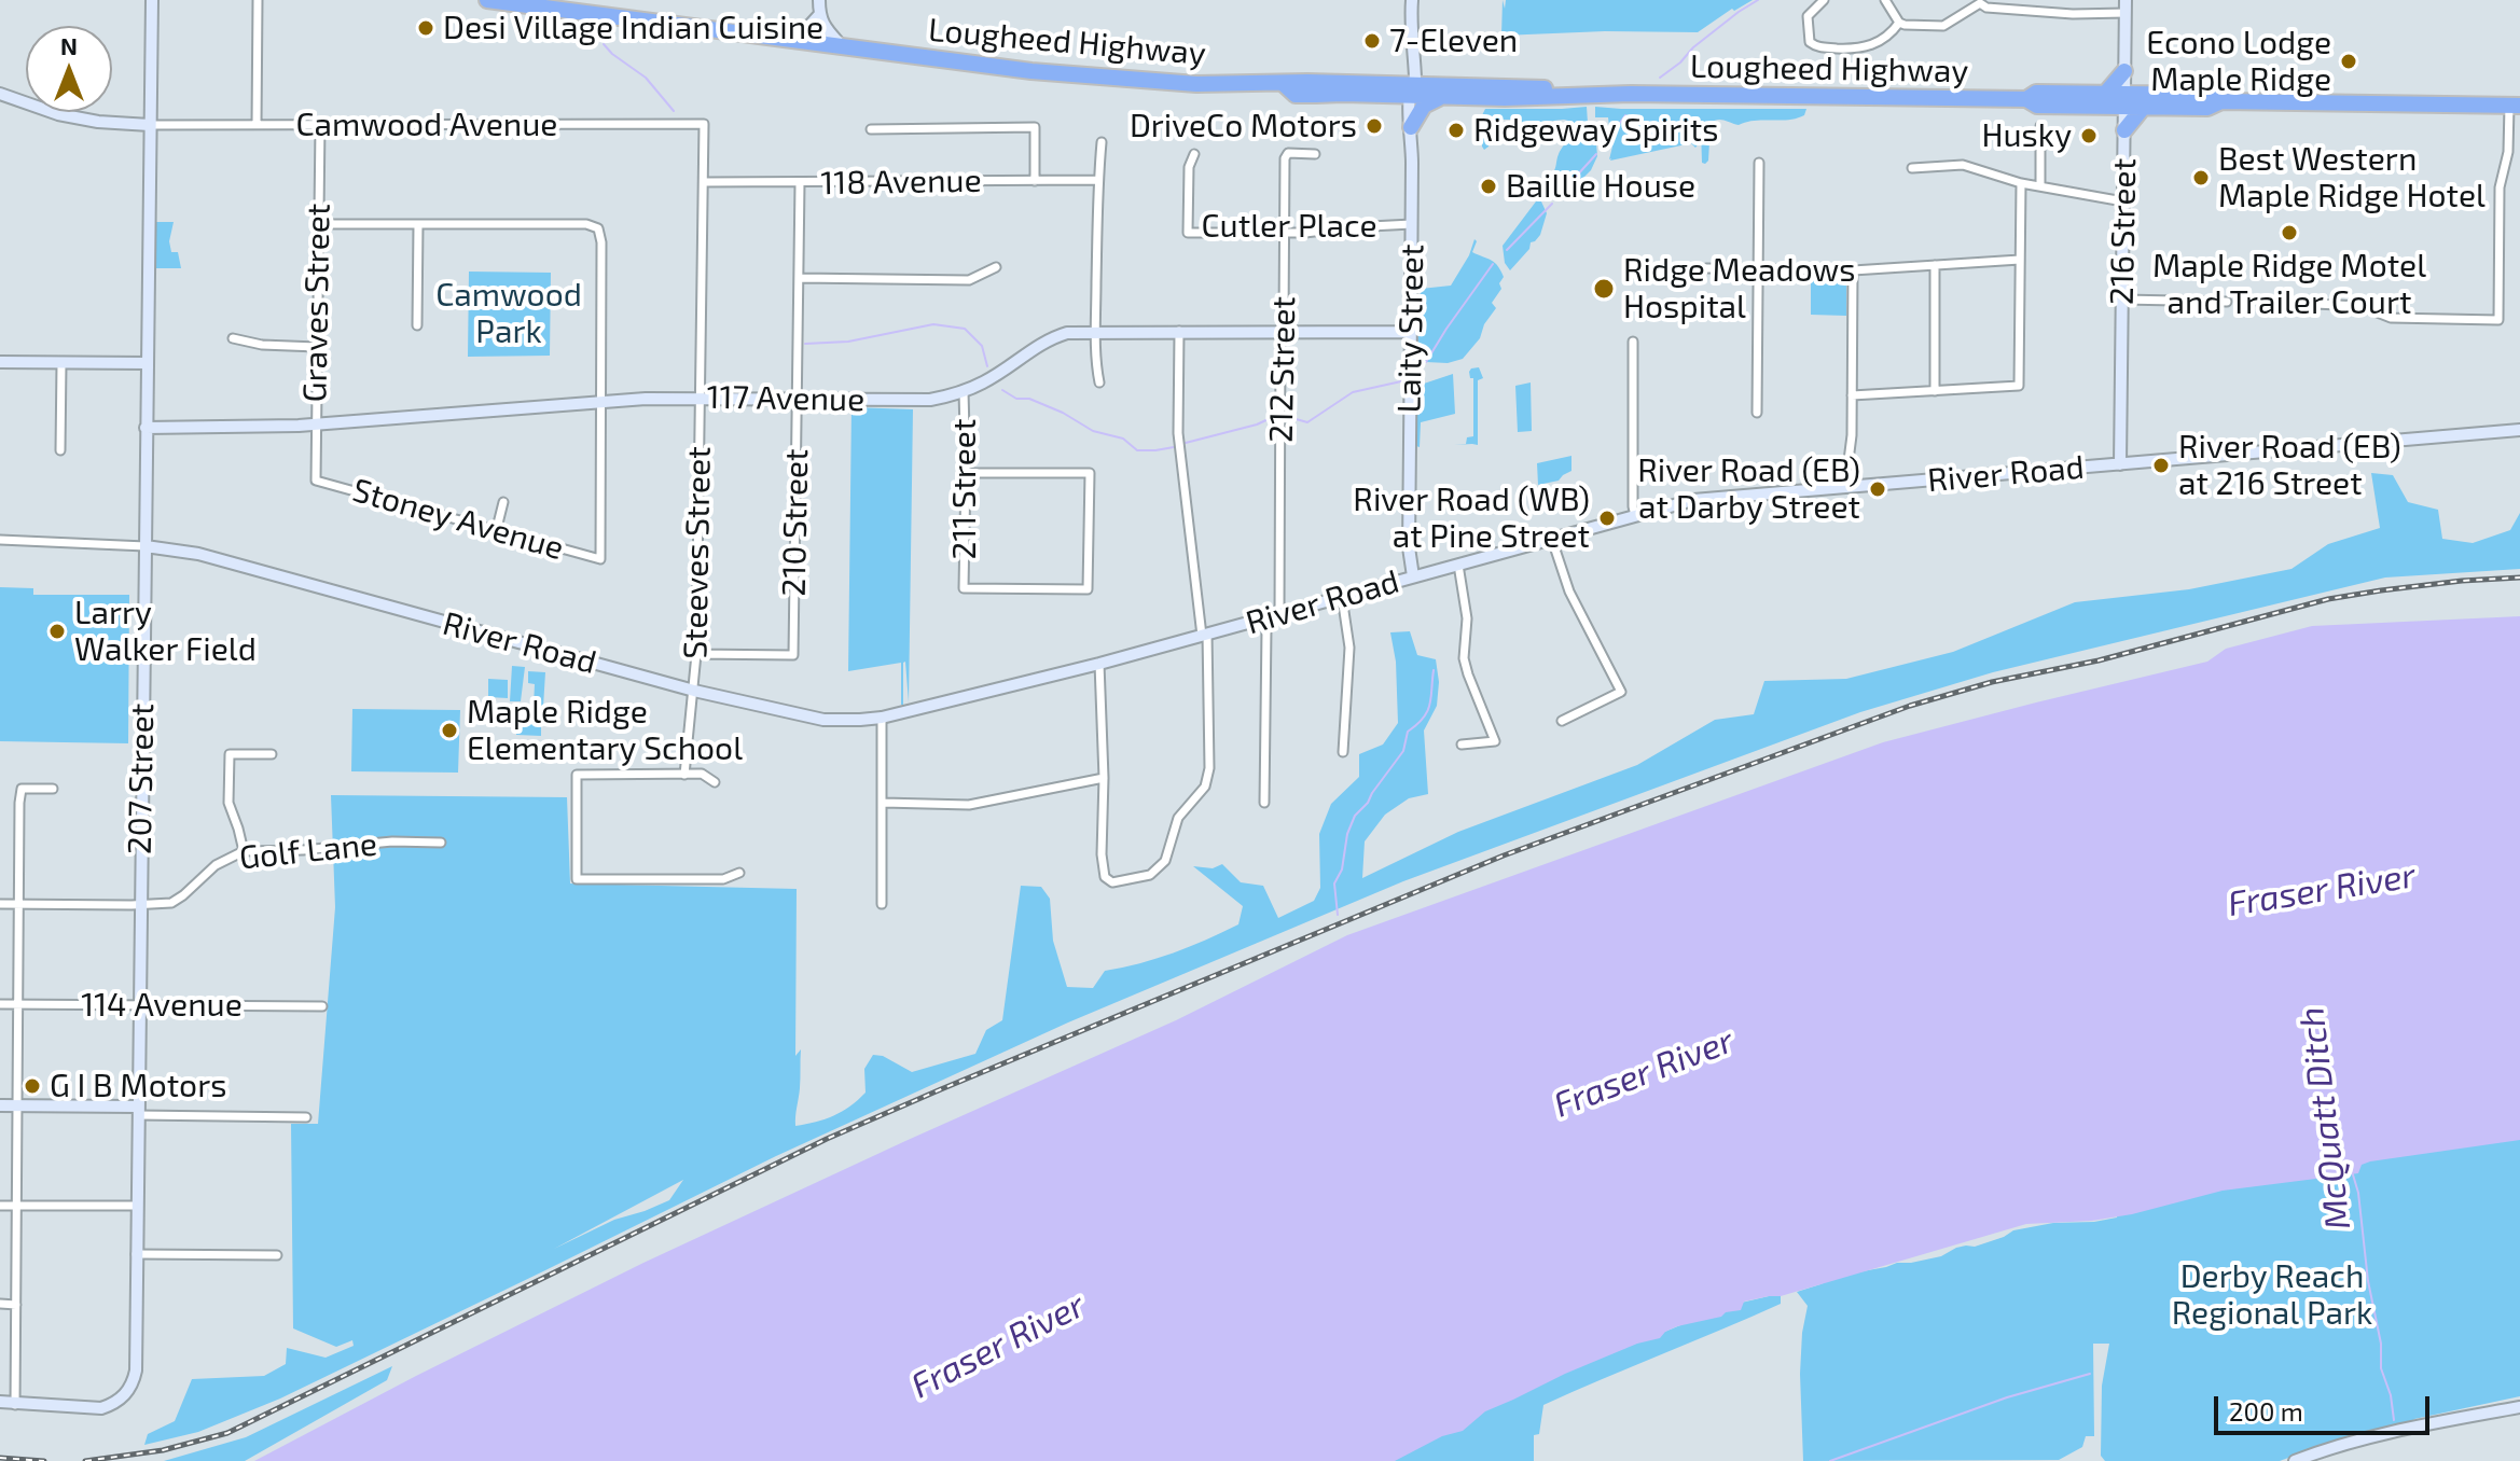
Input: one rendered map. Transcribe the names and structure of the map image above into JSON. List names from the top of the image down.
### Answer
{
  "streets": {
    "highway": ["Lougheed Highway"],
    "street": [
      "Camwood Avenue",
      "118 Avenue",
      "Cutler Place",
      "216 Street",
      "Graves Street",
      "Laity Street",
      "212 Street",
      "117 Avenue",
      "River Road",
      "211 Street",
      "Stoney Avenue",
      "210 Street",
      "Steeves Street",
      "207 Street",
      "Golf Lane",
      "114 Avenue"
    ]
  },
  "crossings": [
    ["Lougheed Highway", "216 Street"],
    ["Lougheed Highway", "Laity Street"],
    ["Camwood Avenue", "Graves Street"],
    ["Camwood Avenue", "Steeves Street"],
    ["Camwood Avenue", "207 Street"],
    ["118 Avenue", "210 Street"],
    ["118 Avenue", "Steeves Street"],
    ["Cutler Place", "Laity Street"],
    ["Cutler Place", "212 Street"],
    ["216 Street", "River Road"],
    ["Graves Street", "117 Avenue"],
    ["Graves Street", "Stoney Avenue"],
    ["Laity Street", "117 Avenue"],
    ["Laity Street", "River Road"],
    ["212 Street", "117 Avenue"],
    ["212 Street", "River Road"],
    ["117 Avenue", "211 Street"],
    ["117 Avenue", "Stoney Avenue"],
    ["117 Avenue", "210 Street"],
    ["117 Avenue", "Steeves Street"],
    ["117 Avenue", "207 Street"],
    ["River Road", "Steeves Street"],
    ["River Road", "207 Street"],
    ["210 Street", "Steeves Street"],
    ["207 Street", "Golf Lane"],
    ["207 Street", "114 Avenue"]
  ],
  "water": ["Fraser River", "McQuatt Ditch"],
  "parks": ["Camwood Park", "Derby Reach Regional Park"],
  "places": [
    "Desi Village Indian Cuisine",
    "7-Eleven",
    "Econo Lodge Maple Ridge",
    "DriveCo Motors",
    "Ridgeway Spirits",
    "Husky",
    "Best Western Maple Ridge Hotel",
    "Baillie House",
    "Maple Ridge Motel and Trailer Court",
    "Ridge Meadows Hospital",
    "River Road (EB) at 216 Street",
    "River Road (EB) at Darby Street",
    "River Road (WB) at Pine Street",
    "Larry Walker Field",
    "Maple Ridge Elementary School",
    "G I B Motors"
  ],
  "scale_bar": "200 m",
  "north": "top"
}
